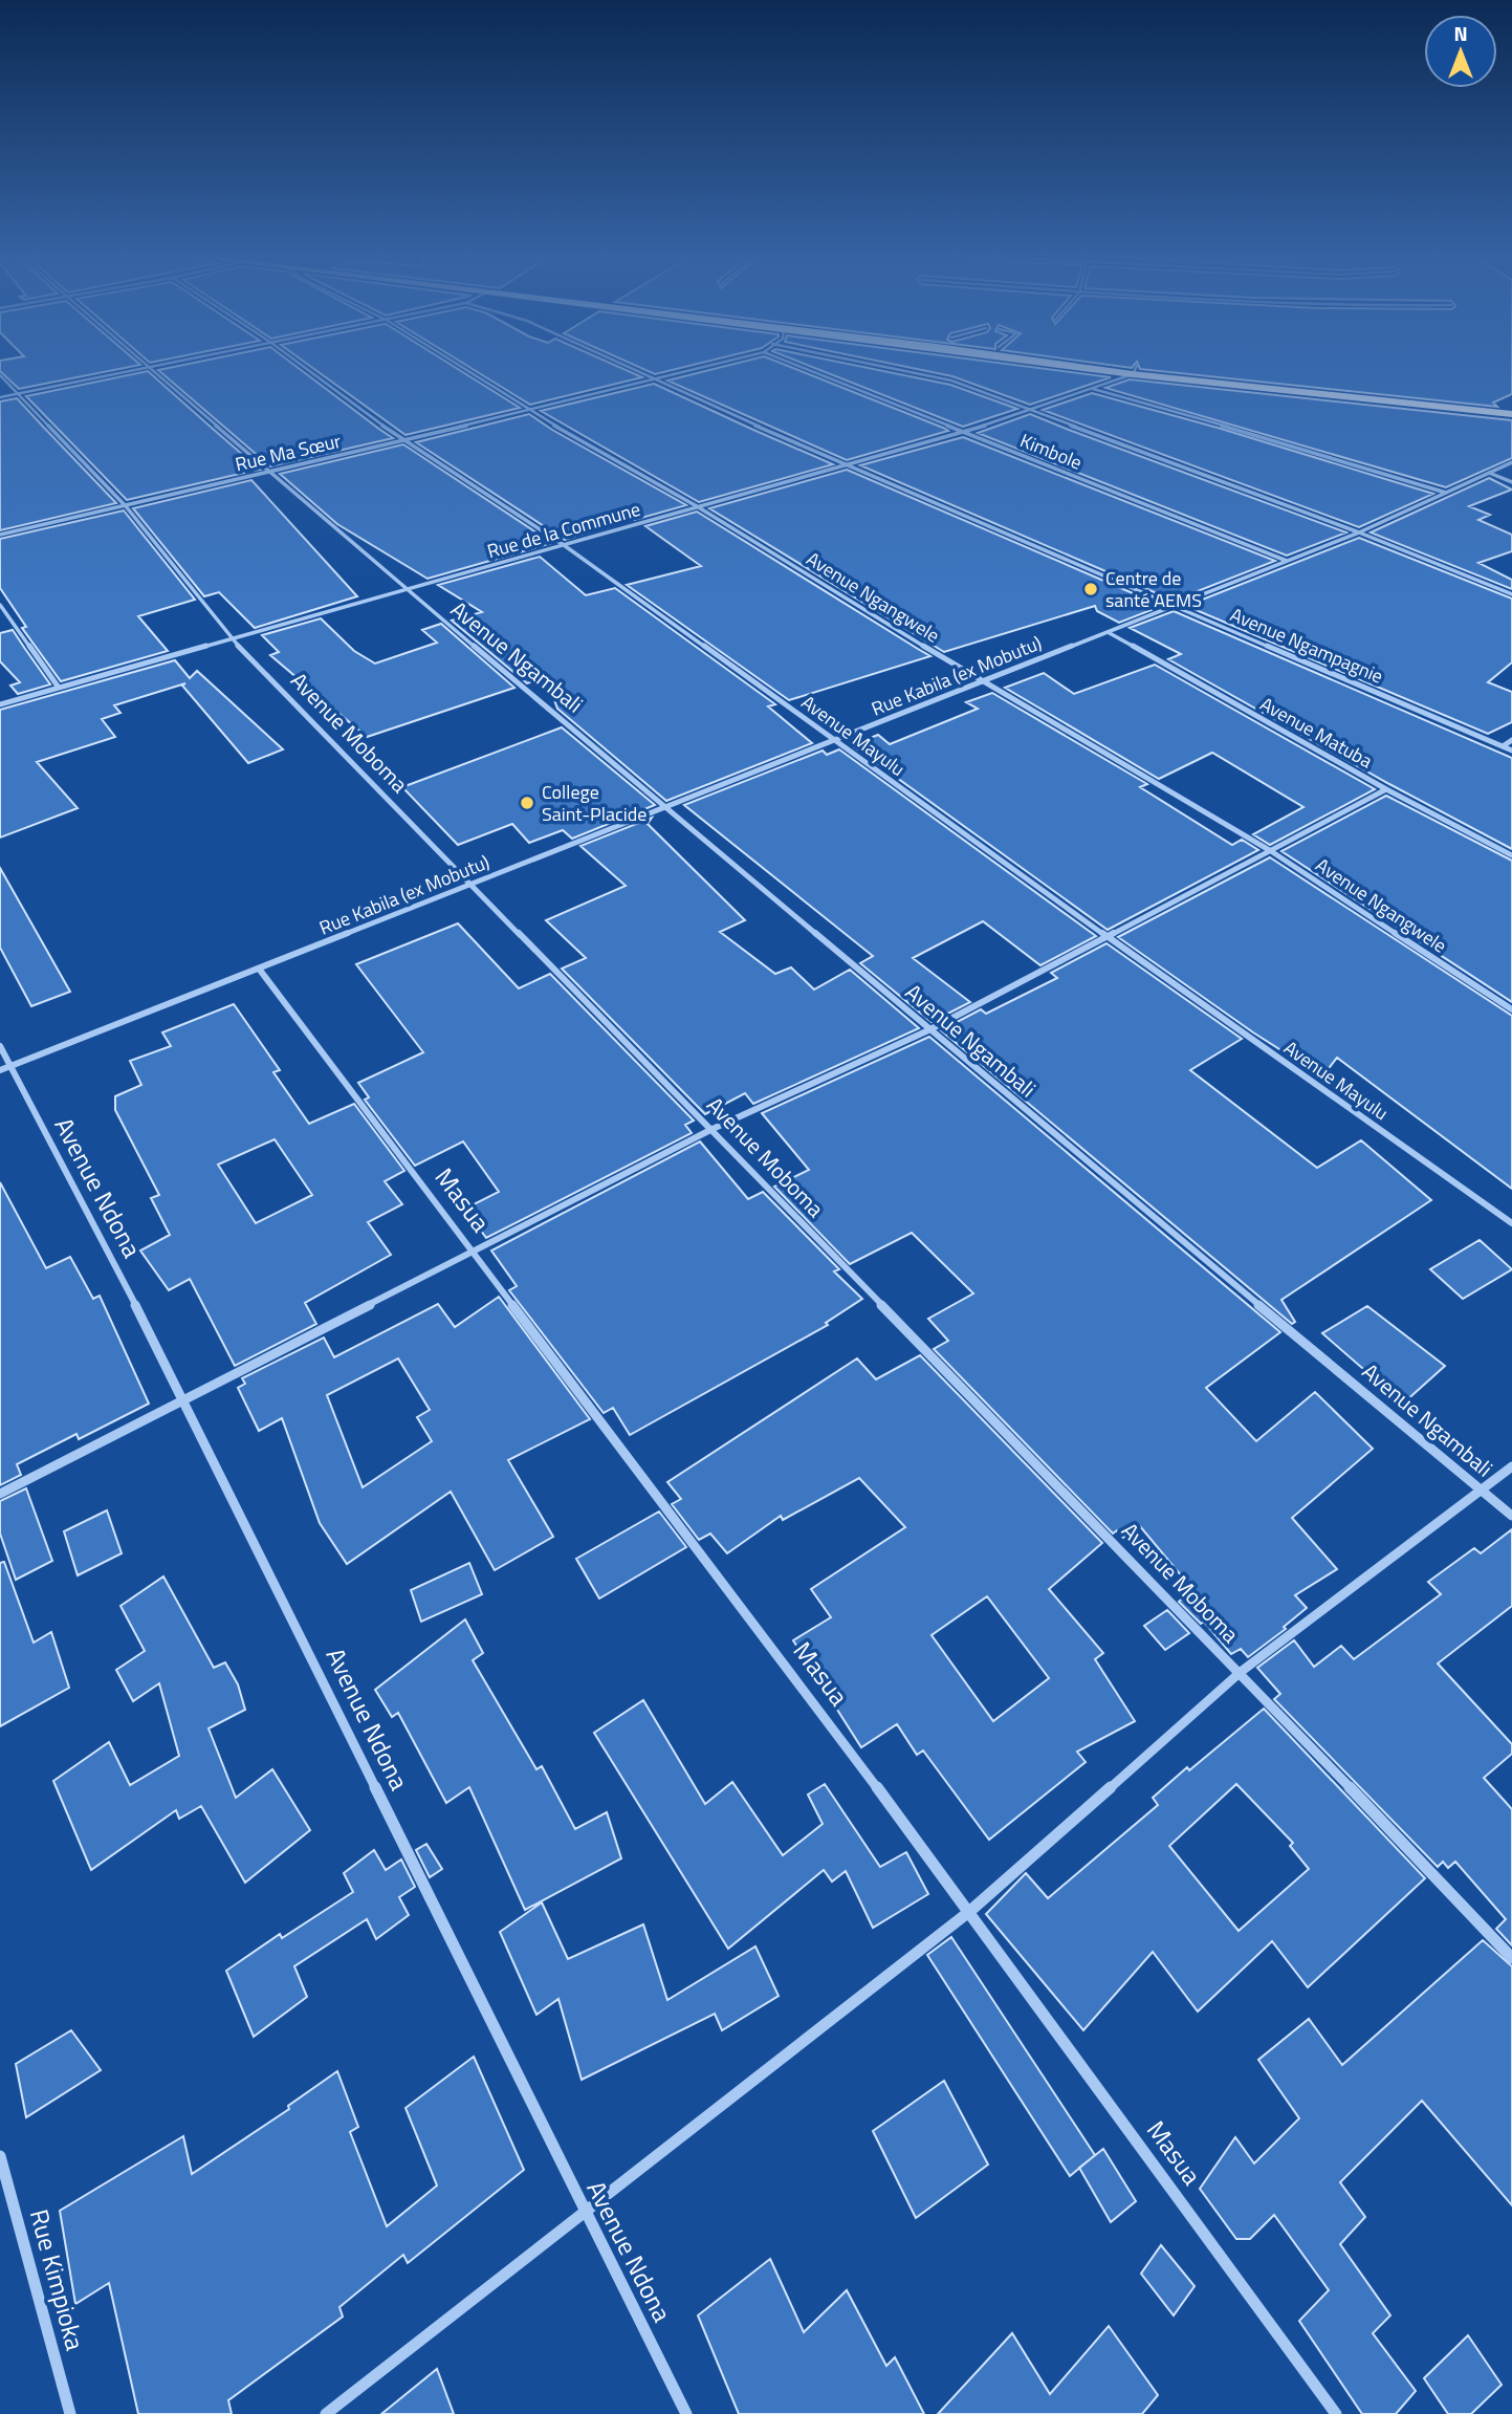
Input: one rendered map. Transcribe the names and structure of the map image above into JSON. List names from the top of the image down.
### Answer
{
  "streets": {
    "street": [
      "Kimbole",
      "Rue Ma Sœur",
      "Rue de la Commune",
      "Avenue Ngangwele",
      "Avenue Ngampagnie",
      "Avenue Ngambali",
      "Rue Kabila (ex Mobutu)",
      "Avenue Moboma",
      "Avenue Matuba",
      "Avenue Mayulu",
      "Avenue Ndona",
      "Masua",
      "Rue Kimpioka"
    ]
  },
  "crossings": [
    ["Kimbole", "Rue de la Commune"],
    ["Kimbole", "Rue Kabila (ex Mobutu)"],
    ["Rue Ma Sœur", "Avenue Ngangwele"],
    ["Rue Ma Sœur", "Avenue Ngampagnie"],
    ["Rue Ma Sœur", "Avenue Ngambali"],
    ["Rue Ma Sœur", "Avenue Moboma"],
    ["Rue Ma Sœur", "Avenue Mayulu"],
    ["Rue de la Commune", "Avenue Ngangwele"],
    ["Rue de la Commune", "Avenue Ngampagnie"],
    ["Rue de la Commune", "Avenue Ngambali"],
    ["Rue de la Commune", "Avenue Moboma"],
    ["Rue de la Commune", "Avenue Mayulu"],
    ["Avenue Ngangwele", "Rue Kabila (ex Mobutu)"],
    ["Avenue Ngampagnie", "Rue Kabila (ex Mobutu)"],
    ["Avenue Ngambali", "Rue Kabila (ex Mobutu)"],
    ["Rue Kabila (ex Mobutu)", "Avenue Moboma"],
    ["Rue Kabila (ex Mobutu)", "Avenue Matuba"],
    ["Rue Kabila (ex Mobutu)", "Avenue Mayulu"],
    ["Rue Kabila (ex Mobutu)", "Avenue Ndona"],
    ["Rue Kabila (ex Mobutu)", "Masua"]
  ],
  "places": ["Centre de santé AEMS", "College Saint-Placide"],
  "north": "top"
}
